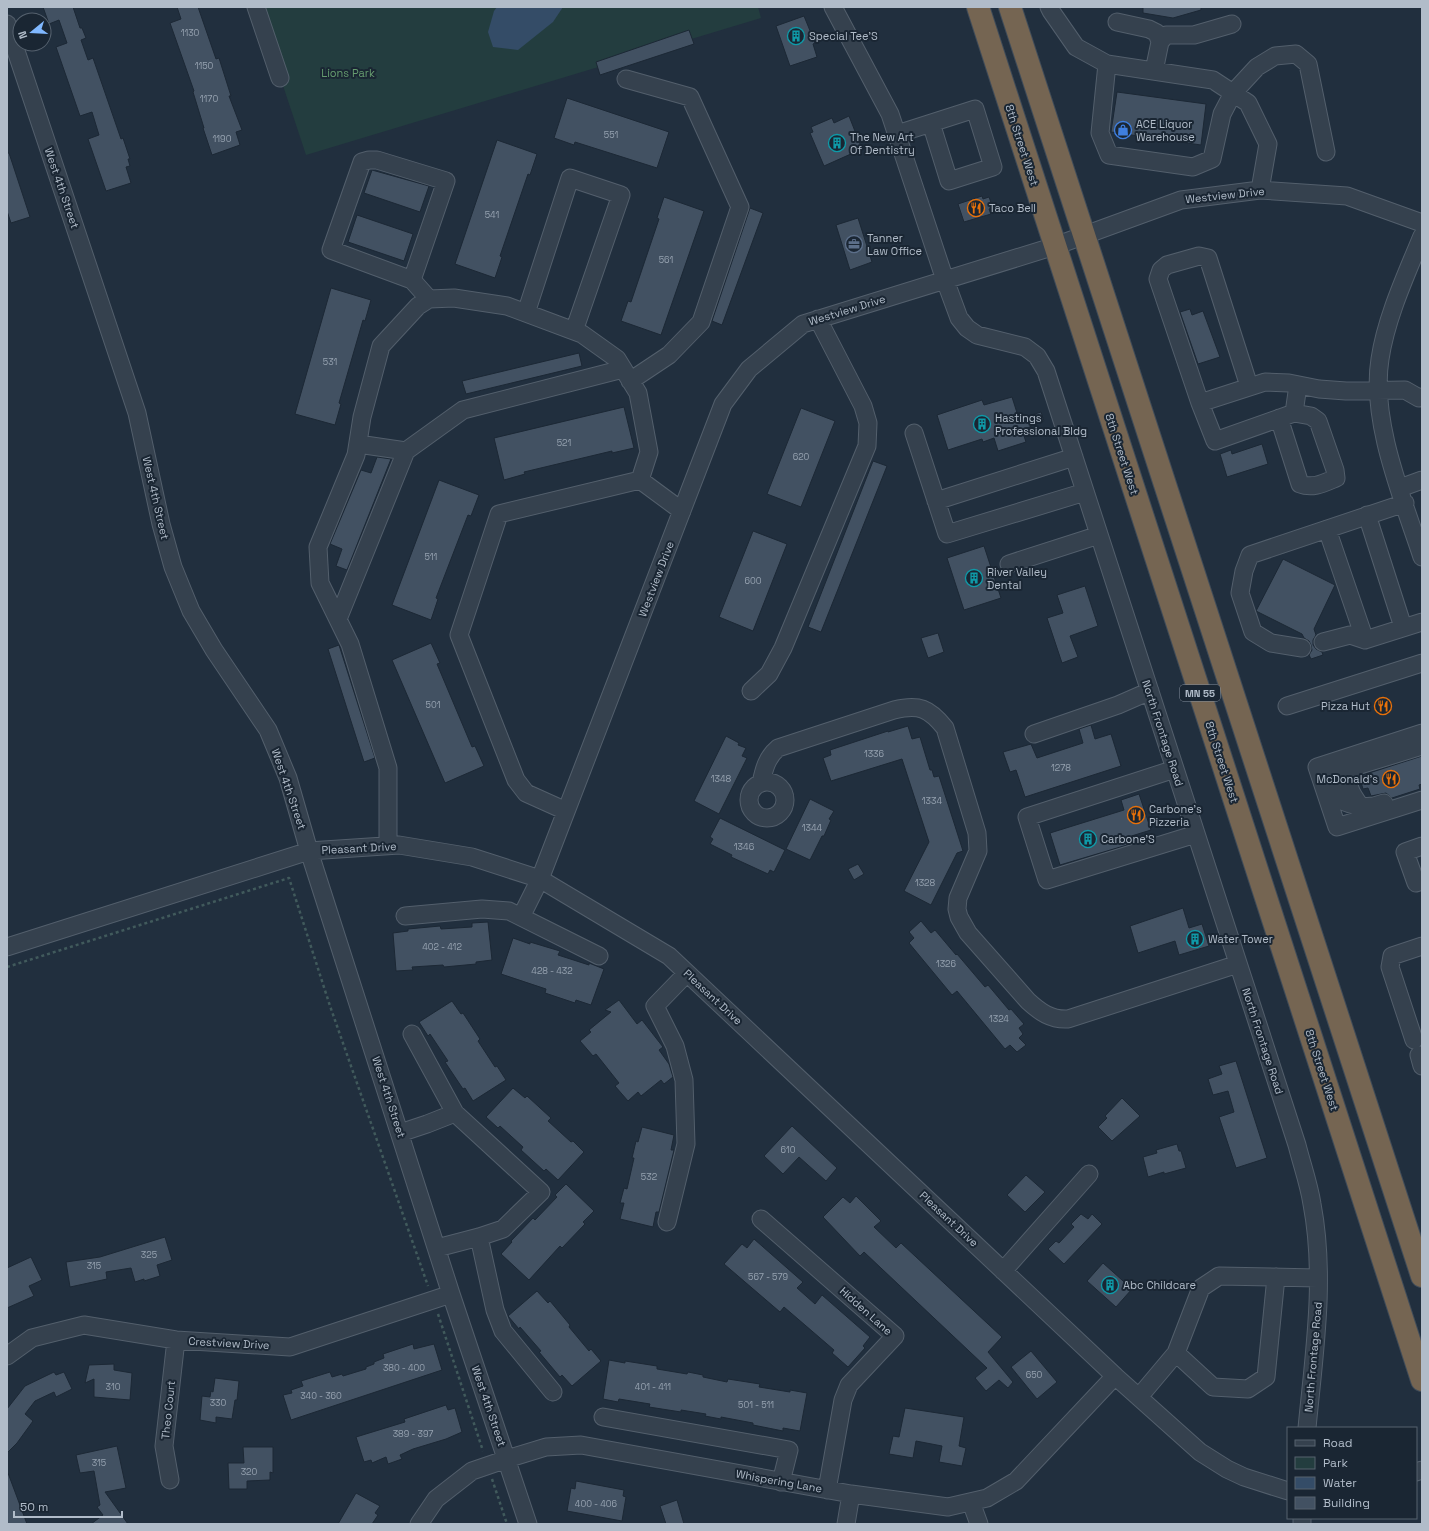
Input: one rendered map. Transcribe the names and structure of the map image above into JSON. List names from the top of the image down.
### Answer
{
  "streets": {
    "highway": ["8th Street West", "MN 55"],
    "street": [
      "West 4th Street",
      "Westview Drive",
      "North Frontage Road",
      "Pleasant Drive",
      "Hidden Lane",
      "Crestview Drive",
      "Theo Court",
      "Whispering Lane"
    ]
  },
  "crossings": [
    ["8th Street West", "Westview Drive"],
    ["West 4th Street", "Pleasant Drive"],
    ["West 4th Street", "Crestview Drive"],
    ["West 4th Street", "Whispering Lane"],
    ["Westview Drive", "MN 55"],
    ["Westview Drive", "North Frontage Road"],
    ["Westview Drive", "Pleasant Drive"],
    ["Pleasant Drive", "Whispering Lane"],
    ["Hidden Lane", "Whispering Lane"],
    ["Crestview Drive", "Theo Court"]
  ],
  "parks": ["Lions Park"],
  "places": {
    "building": [
      "Special Tee'S",
      "The New Art Of Dentistry",
      "Hastings Professional Bldg",
      "River Valley Dental",
      "Carbone'S",
      "Water Tower",
      "Abc Childcare"
    ],
    "shop": ["ACE Liquor Warehouse"],
    "restaurant": [
      "Taco Bell",
      "Pizza Hut",
      "McDonald's",
      "Carbone's Pizzeria"
    ],
    "office": ["Tanner Law Office"]
  },
  "house_numbers": [
    "1130",
    "1150",
    "1170",
    "551",
    "1190",
    "541",
    "561",
    "531",
    "521",
    "620",
    "511",
    "600",
    "501",
    "1336",
    "1278",
    "1348",
    "1334",
    "1344",
    "1346",
    "1328",
    "402 - 412",
    "1326",
    "428 - 432",
    "1324",
    "610",
    "532",
    "325",
    "315",
    "567 - 579",
    "380 - 400",
    "650",
    "310",
    "401 - 411",
    "340 - 360",
    "330",
    "501 - 511",
    "389 - 397",
    "315",
    "320",
    "400 - 406"
  ],
  "legend": [
    "Road",
    "Park",
    "Water",
    "Building"
  ],
  "scale_bar": "50 m",
  "north": "left"
}
